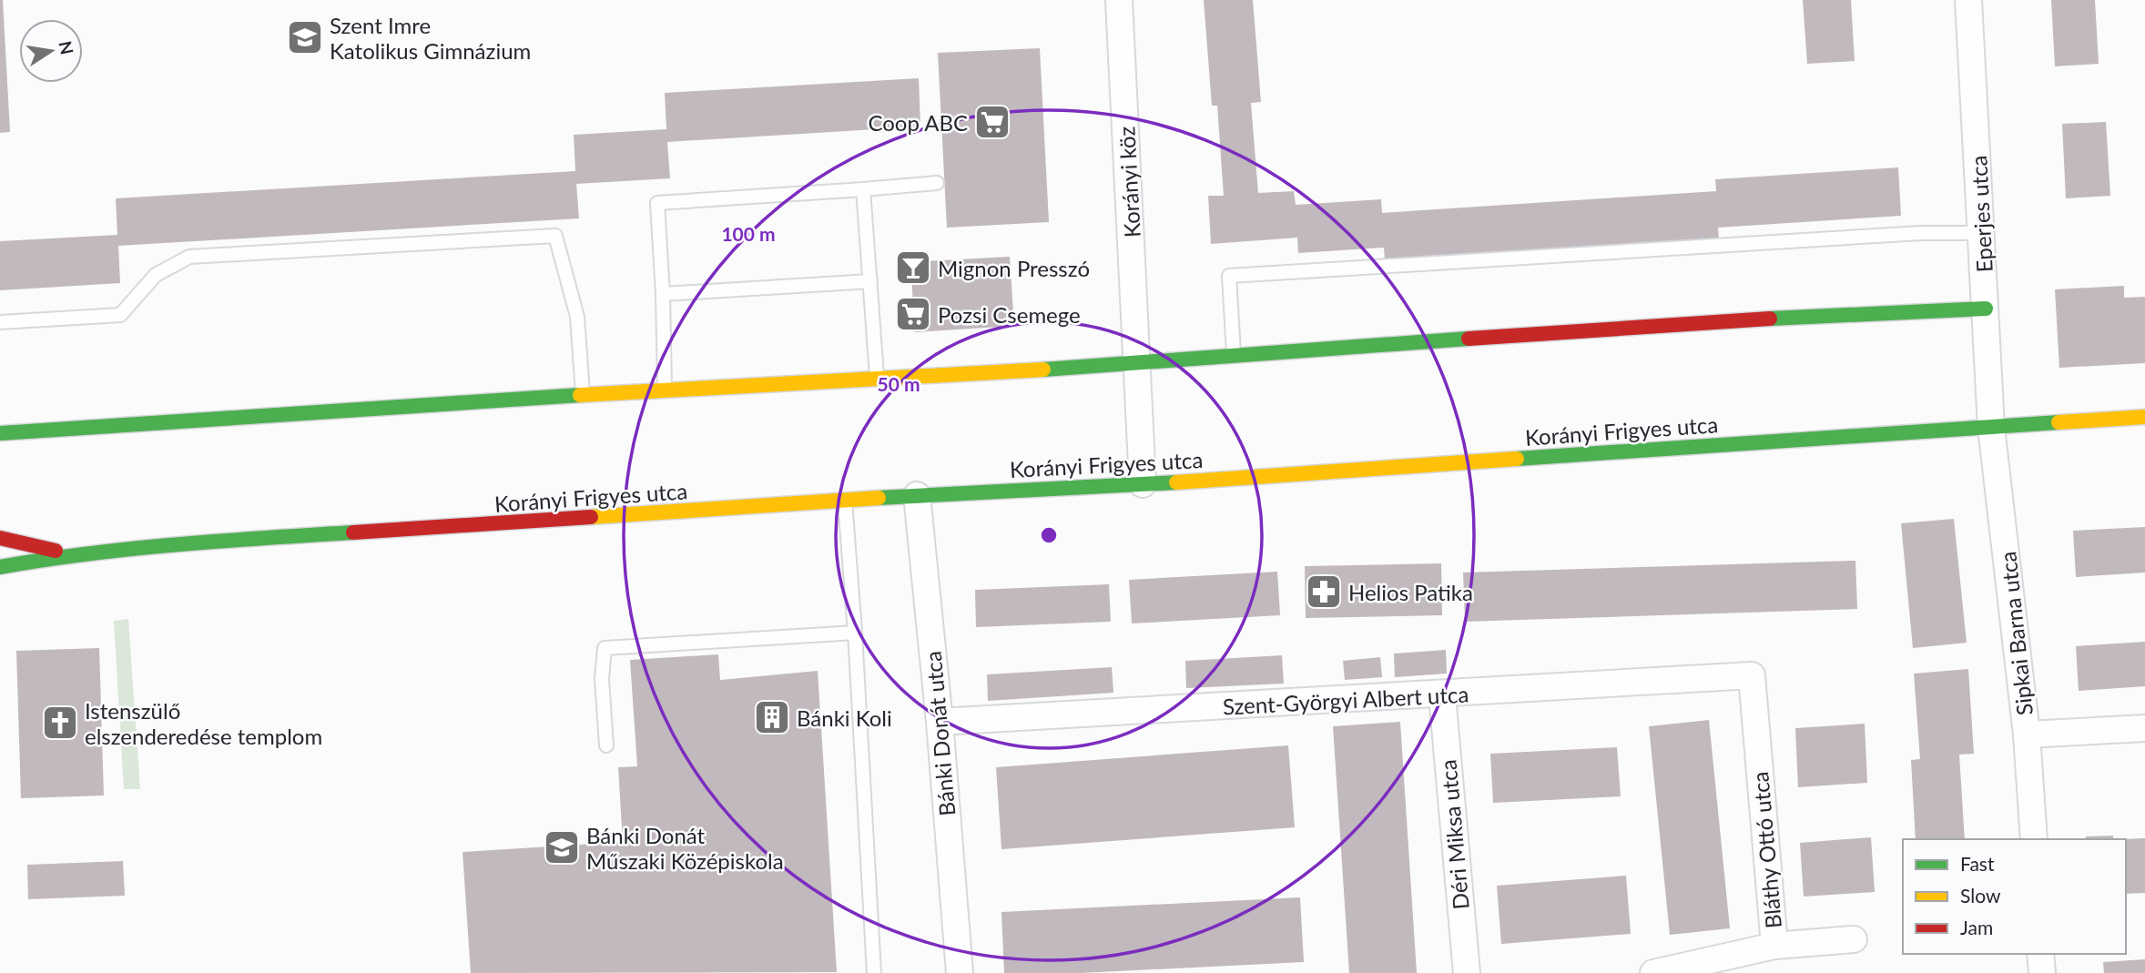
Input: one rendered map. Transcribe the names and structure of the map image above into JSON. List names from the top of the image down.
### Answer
{
  "streets": {
    "street": [
      "Korányi köz",
      "Eperjes utca",
      "Korányi Frigyes utca",
      "Sipkai Barna utca",
      "Szent-Györgyi Albert utca",
      "Bánki Donát utca",
      "Déri Miksa utca",
      "Bláthy Ottó utca"
    ]
  },
  "crossings": [
    ["Korányi köz", "Korányi Frigyes utca"],
    ["Eperjes utca", "Korányi Frigyes utca"],
    ["Eperjes utca", "Sipkai Barna utca"],
    ["Korányi Frigyes utca", "Sipkai Barna utca"],
    ["Korányi Frigyes utca", "Bánki Donát utca"],
    ["Szent-Györgyi Albert utca", "Bánki Donát utca"],
    ["Szent-Györgyi Albert utca", "Déri Miksa utca"],
    ["Szent-Györgyi Albert utca", "Bláthy Ottó utca"]
  ],
  "places": {
    "school or university": ["Szent Imre Katolikus Gimnázium", "Bánki Donát Műszaki Középiskola"],
    "supermarket": ["Coop ABC", "Pozsi Csemege"],
    "bar": ["Mignon Presszó"],
    "pharmacy": ["Helios Patika"],
    "building": ["Bánki Koli"],
    "church": ["Istenszülő elszenderedése templom"]
  },
  "legend": ["Fast", "Slow", "Jam"],
  "north": "right",
  "rings": ["100 m", "50 m"]
}
